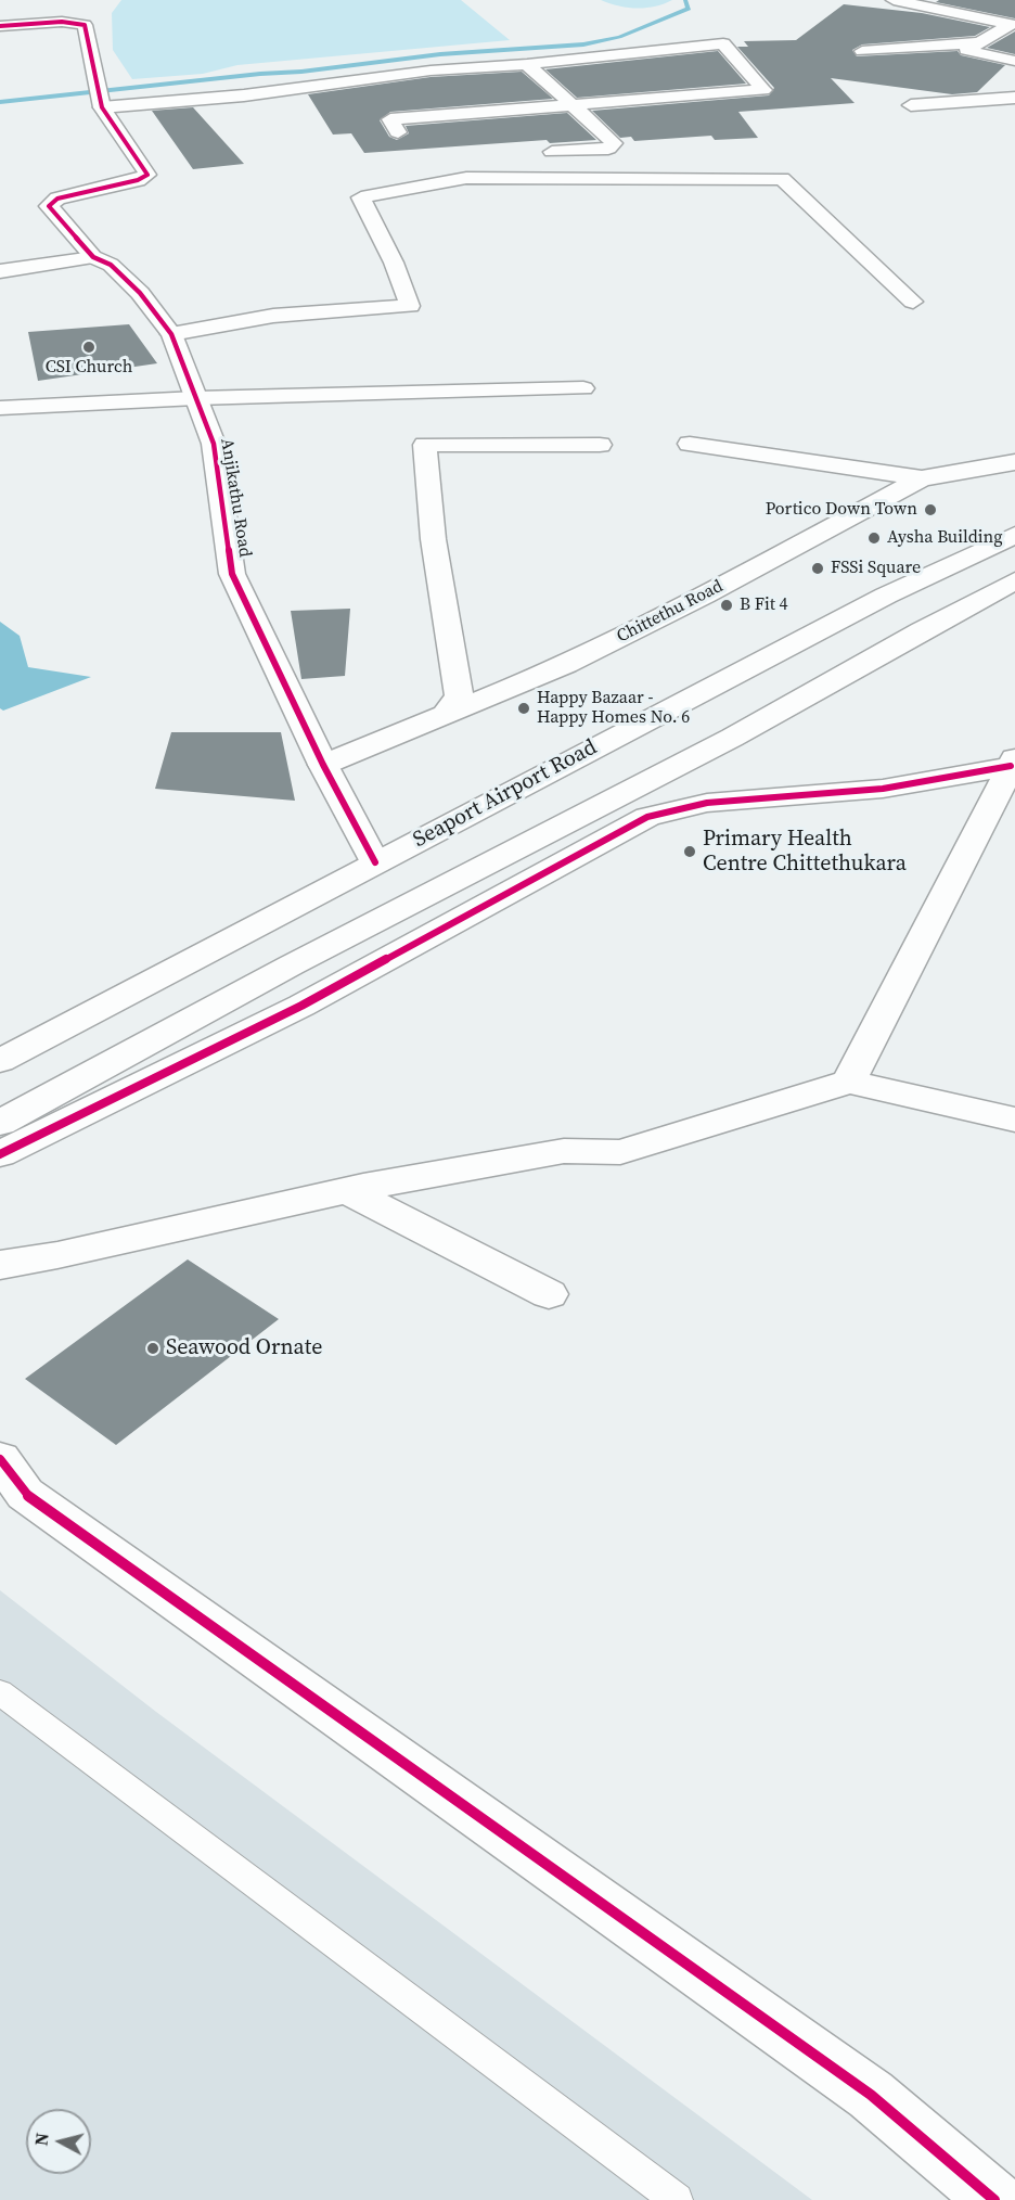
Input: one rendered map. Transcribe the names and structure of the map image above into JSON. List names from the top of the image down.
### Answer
{
  "streets": {
    "street": ["Anjikathu Road", "Chittethu Road", "Seaport Airport Road"]
  },
  "crossings": [
    ["Anjikathu Road", "Chittethu Road"],
    ["Anjikathu Road", "Seaport Airport Road"]
  ],
  "places": [
    "CSI Church",
    "Portico Down Town",
    "Aysha Building",
    "FSSi Square",
    "B Fit 4",
    "Happy Bazaar - Happy Homes No. 6",
    "Primary Health Centre Chittethukara",
    "Seawood Ornate"
  ],
  "north": "left"
}
